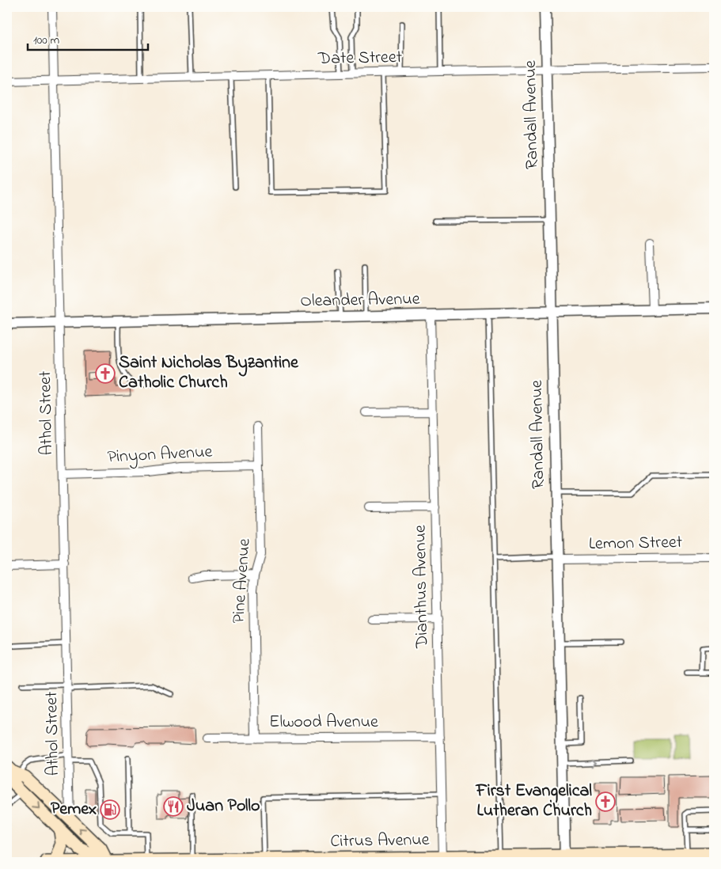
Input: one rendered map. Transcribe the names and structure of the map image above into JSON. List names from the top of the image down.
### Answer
{
  "streets": {
    "main road": ["Citrus Avenue"],
    "street": [
      "Date Street",
      "Randall Avenue",
      "Oleander Avenue",
      "Athol Street",
      "Pinyon Avenue",
      "Lemon Street",
      "Pine Avenue",
      "Dianthus Avenue",
      "Elwood Avenue"
    ]
  },
  "crossings": [
    ["Date Street", "Randall Avenue"],
    ["Date Street", "Athol Street"],
    ["Randall Avenue", "Oleander Avenue"],
    ["Randall Avenue", "Lemon Street"],
    ["Randall Avenue", "Citrus Avenue"],
    ["Oleander Avenue", "Athol Street"],
    ["Oleander Avenue", "Dianthus Avenue"],
    ["Athol Street", "Pinyon Avenue"],
    ["Pinyon Avenue", "Pine Avenue"],
    ["Pine Avenue", "Elwood Avenue"],
    ["Dianthus Avenue", "Elwood Avenue"],
    ["Dianthus Avenue", "Citrus Avenue"]
  ],
  "places": {
    "church": ["Saint Nicholas Byzantine Catholic Church", "First Evangelical Lutheran Church"],
    "restaurant": ["Juan Pollo"],
    "fuel station": ["Pemex"]
  },
  "scale_bar": "100 m"
}
